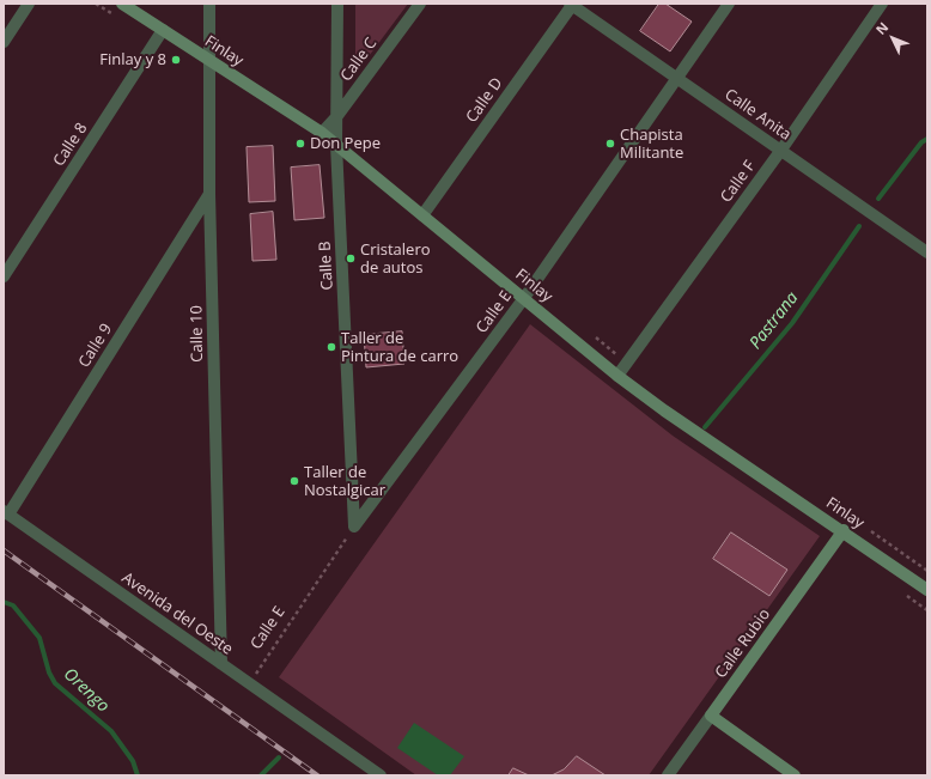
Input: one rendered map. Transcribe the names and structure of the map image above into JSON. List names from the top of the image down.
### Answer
{
  "streets": {
    "street": [
      "Finlay",
      "Calle C",
      "Calle D",
      "Calle Anita",
      "Calle 8",
      "Calle F",
      "Calle B",
      "Calle E",
      "Calle 10",
      "Calle 9",
      "Avenida del Oeste",
      "Calle Rubio"
    ]
  },
  "crossings": [
    ["Finlay", "Calle C"],
    ["Finlay", "Calle D"],
    ["Finlay", "Calle 8"],
    ["Finlay", "Calle F"],
    ["Finlay", "Calle B"],
    ["Finlay", "Calle E"],
    ["Finlay", "Calle 10"],
    ["Finlay", "Calle Rubio"],
    ["Calle C", "Calle B"],
    ["Calle D", "Calle Anita"],
    ["Calle Anita", "Calle F"],
    ["Calle Anita", "Calle E"],
    ["Calle B", "Calle E"],
    ["Calle E", "Avenida del Oeste"],
    ["Calle 10", "Calle 9"],
    ["Calle 10", "Avenida del Oeste"],
    ["Calle 9", "Avenida del Oeste"]
  ],
  "water": ["Pastrana", "Orengo"],
  "places": [
    "Finlay y 8",
    "Don Pepe",
    "Chapista Militante",
    "Cristalero de autos",
    "Taller de Pintura de carro",
    "Taller de Nostalgicar"
  ],
  "north": "top left"
}
